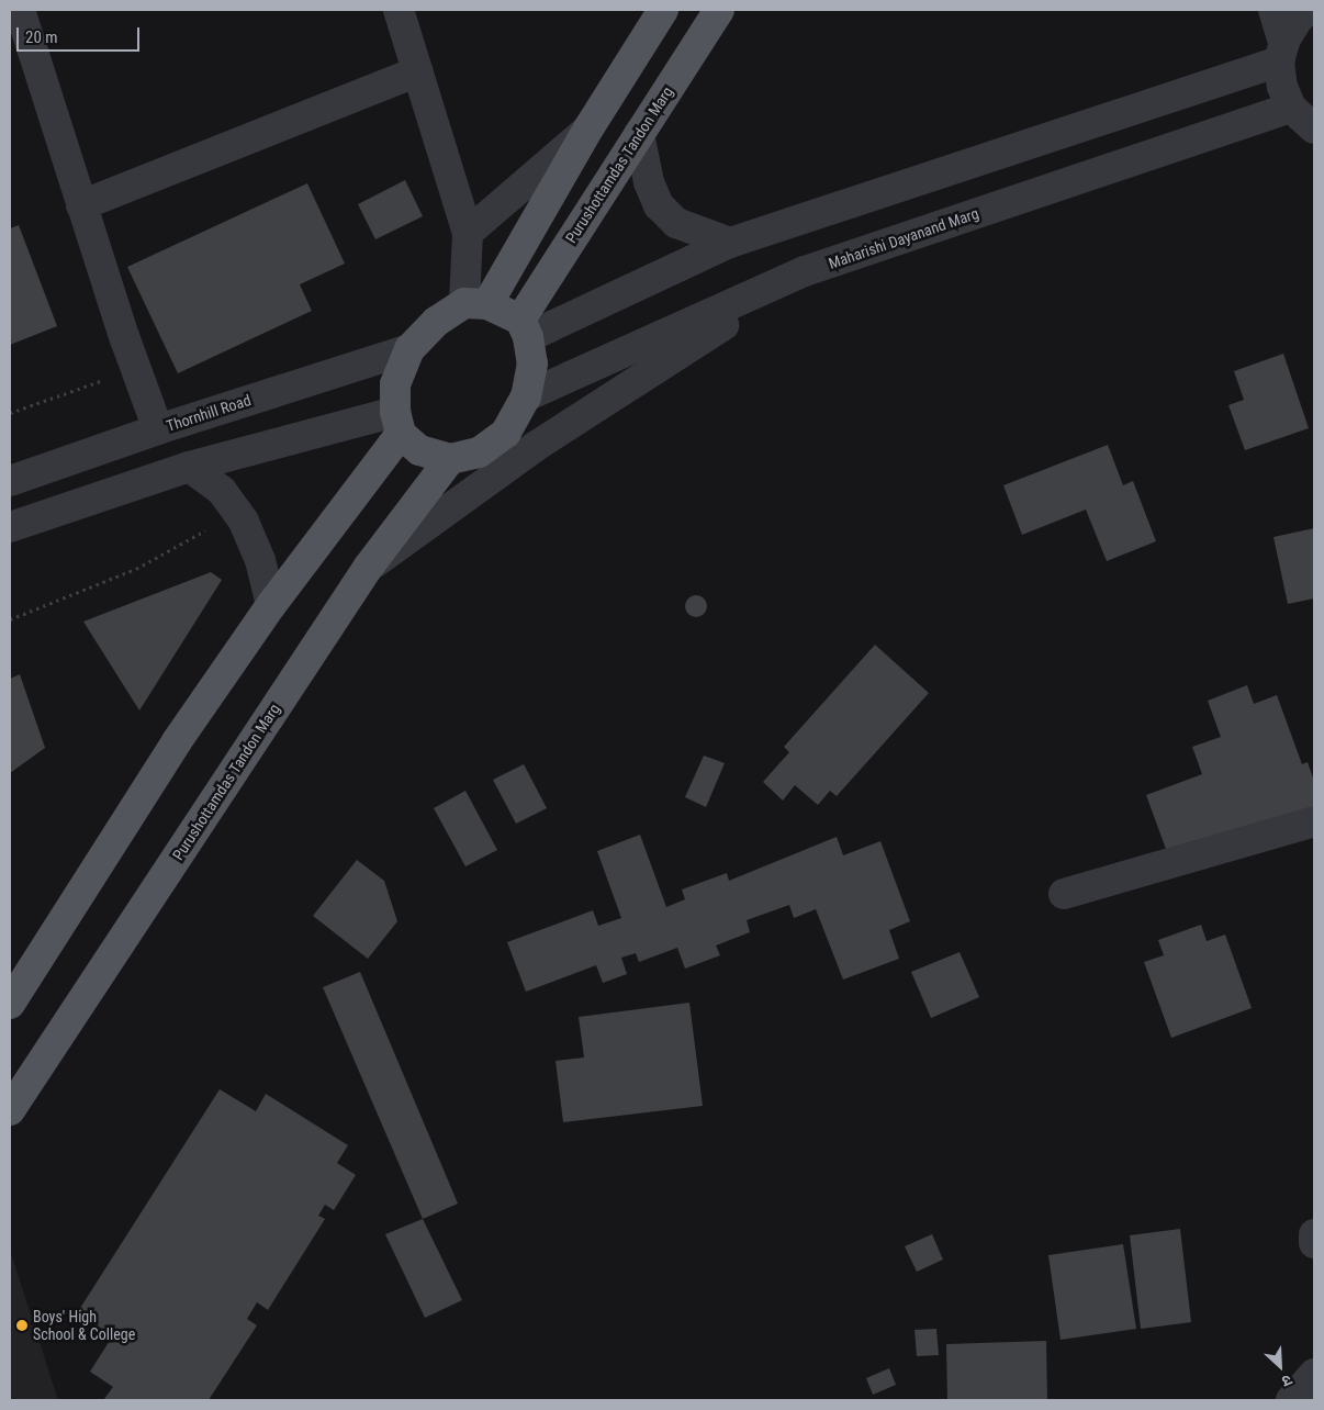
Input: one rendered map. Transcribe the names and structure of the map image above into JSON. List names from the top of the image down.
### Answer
{
  "streets": {
    "main road": ["Purushottamdas Tandon Marg"],
    "street": ["Maharishi Dayanand Marg", "Thornhill Road"]
  },
  "crossings": [
    ["Purushottamdas Tandon Marg", "Maharishi Dayanand Marg"],
    ["Purushottamdas Tandon Marg", "Thornhill Road"],
    ["Maharishi Dayanand Marg", "Thornhill Road"]
  ],
  "places": ["Boys' High School & College"],
  "scale_bar": "20 m",
  "north": "bottom right"
}
